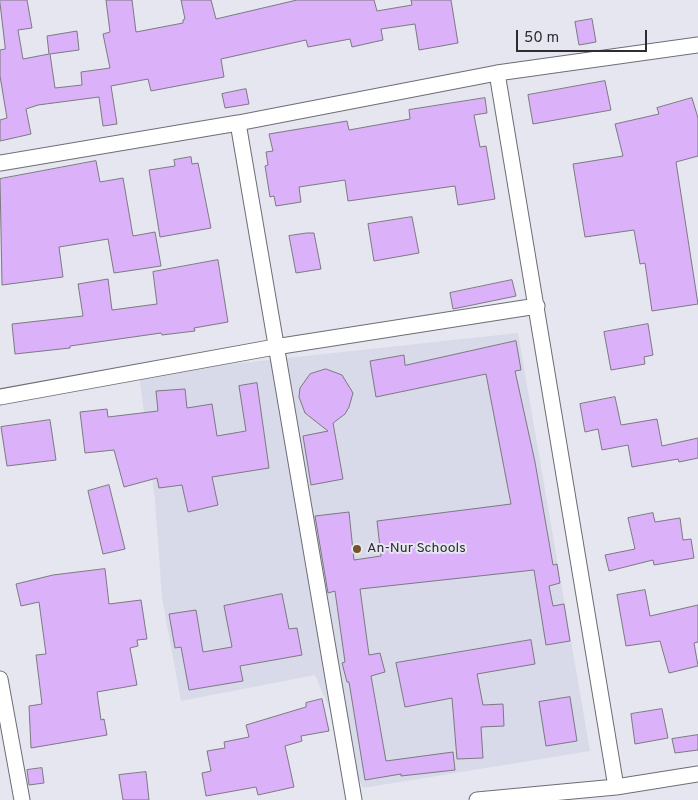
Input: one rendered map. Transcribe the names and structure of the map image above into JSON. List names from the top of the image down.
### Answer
{
  "places": ["An-Nur Schools"],
  "scale_bar": "50 m"
}
